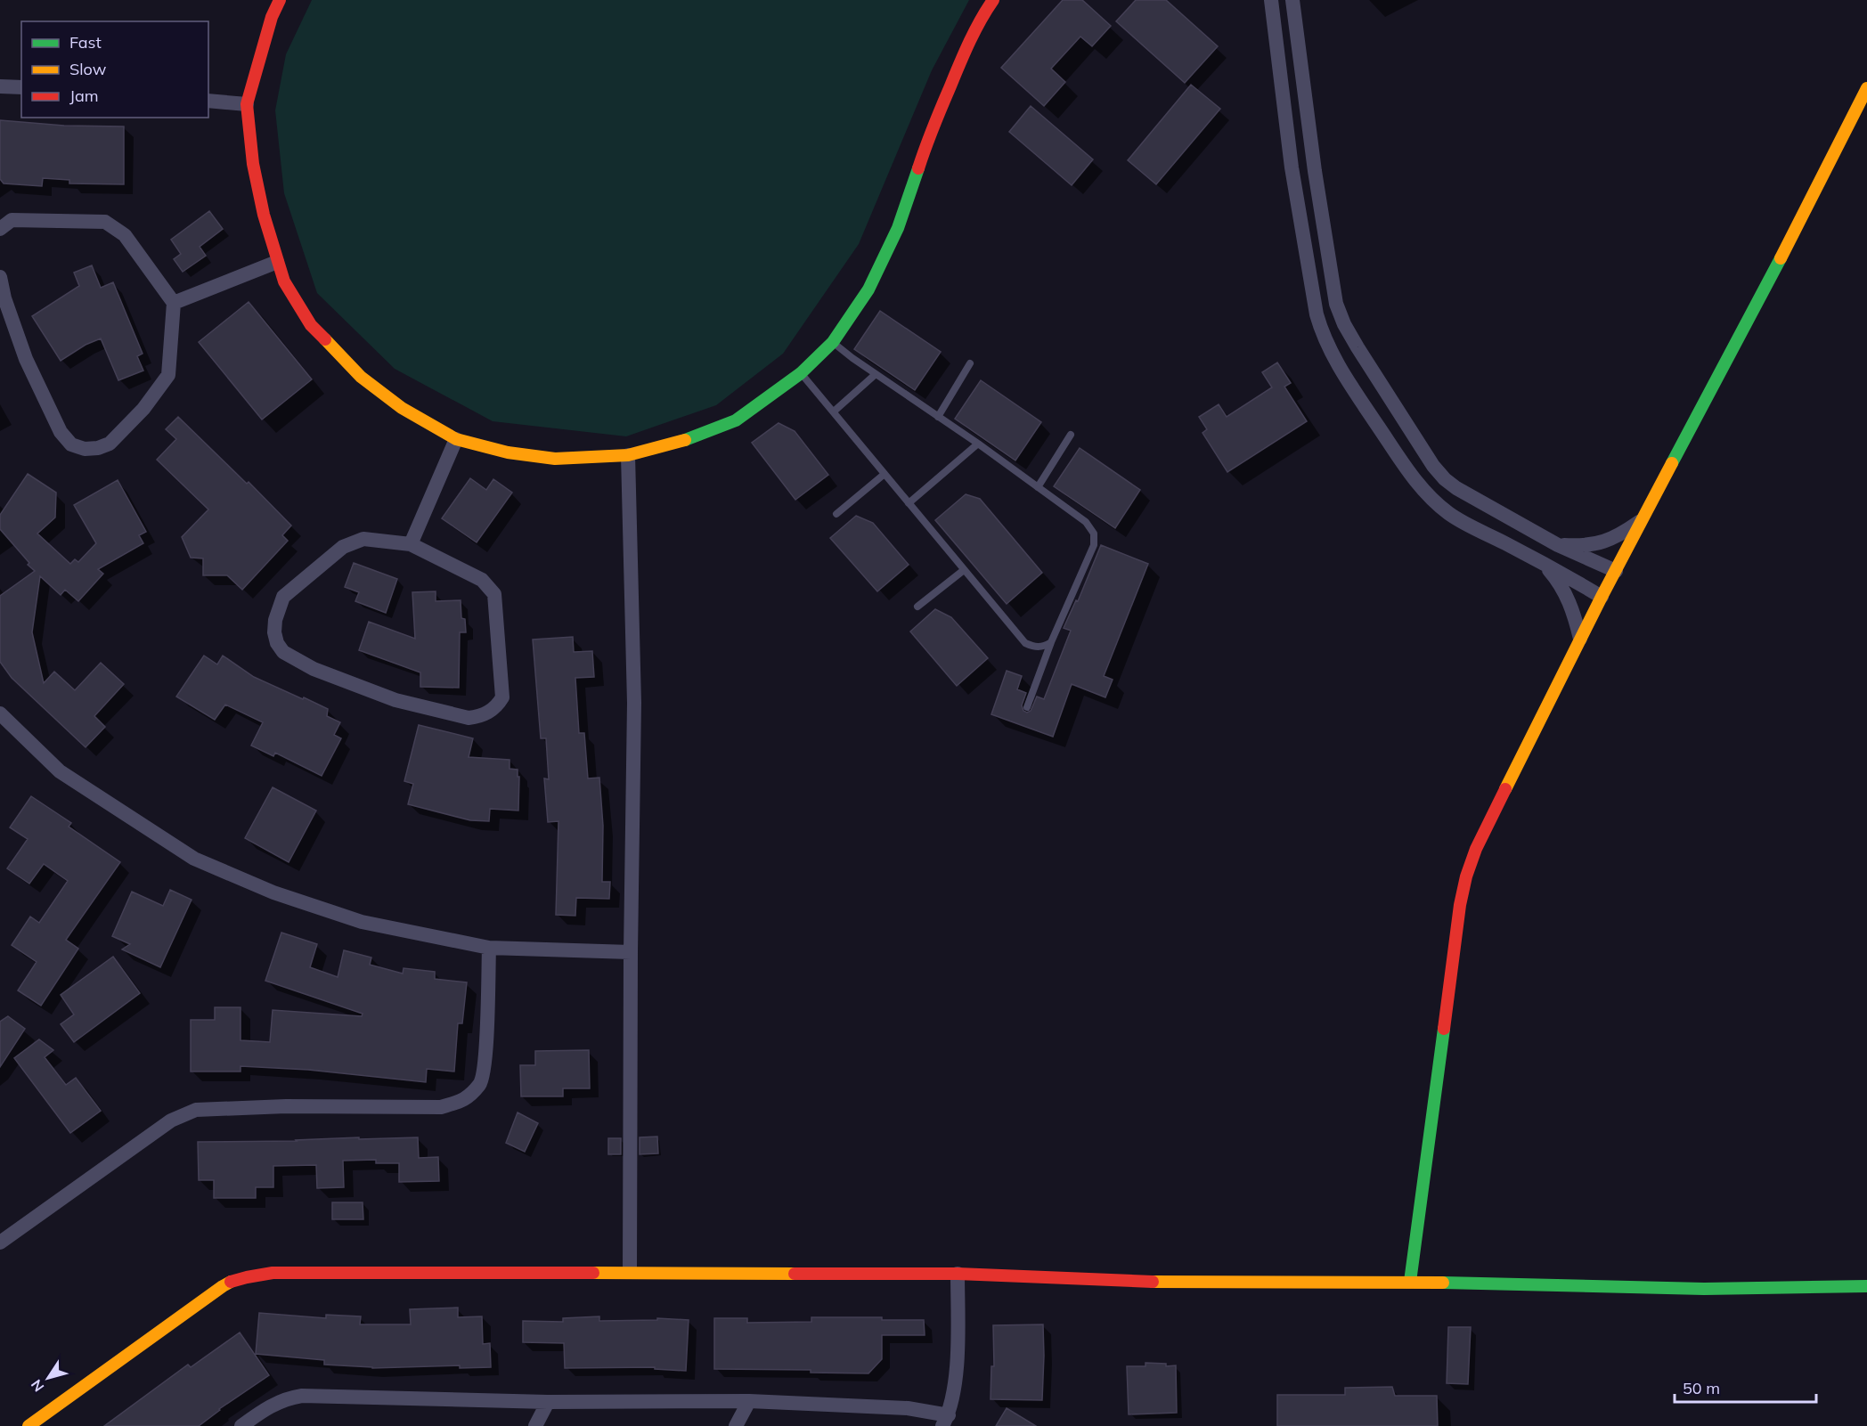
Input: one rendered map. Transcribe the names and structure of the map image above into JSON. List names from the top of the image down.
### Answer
{
  "legend": ["Fast", "Slow", "Jam"],
  "scale_bar": "50 m",
  "north": "bottom left"
}
